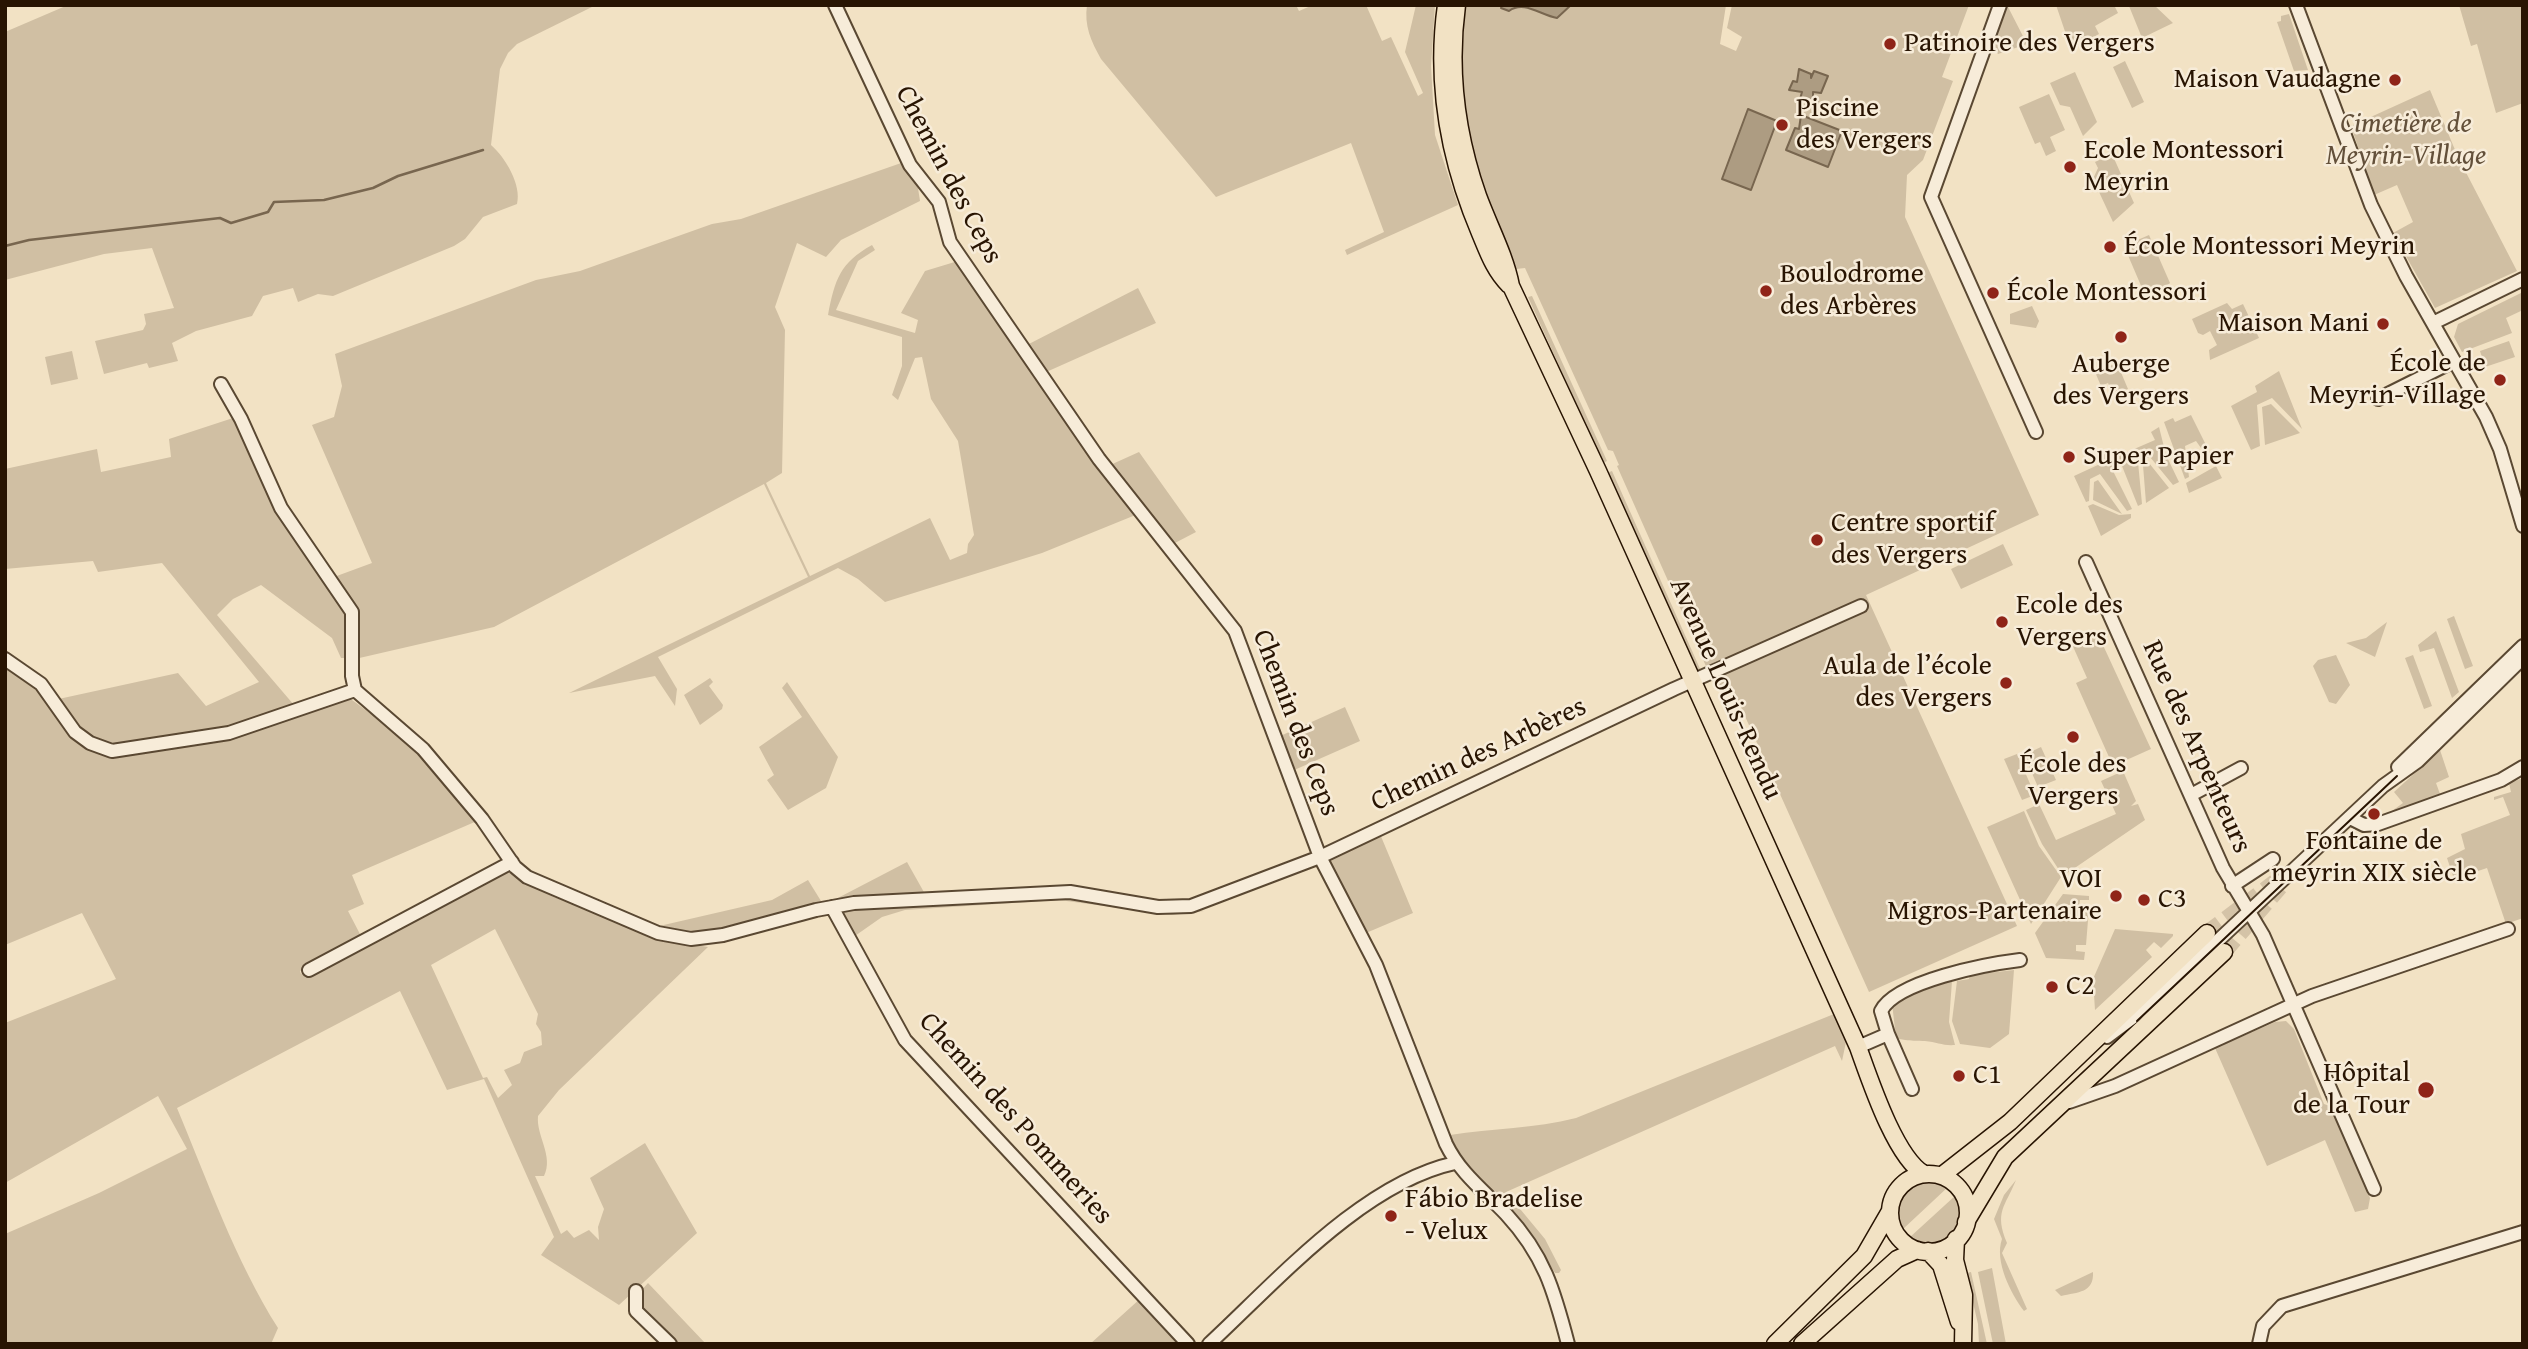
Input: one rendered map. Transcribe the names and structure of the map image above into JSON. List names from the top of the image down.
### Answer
{
  "streets": {
    "main road": ["Avenue Louis-Rendu"],
    "street": [
      "Chemin des Ceps",
      "Rue des Arpenteurs",
      "Chemin des Arbères",
      "Chemin des Pommeries"
    ]
  },
  "crossings": [
    ["Chemin des Ceps", "Chemin des Arbères"],
    ["Avenue Louis-Rendu", "Chemin des Arbères"],
    ["Chemin des Arbères", "Chemin des Pommeries"]
  ],
  "parks": ["Cimetière de Meyrin-Village"],
  "places": [
    "Patinoire des Vergers",
    "Maison Vaudagne",
    "Piscine des Vergers",
    "Ecole Montessori Meyrin",
    "École Montessori Meyrin",
    "Boulodrome des Arbères",
    "École Montessori",
    "Maison Mani",
    "Auberge des Vergers",
    "École de Meyrin-Village",
    "Super Papier",
    "Centre sportif des Vergers",
    "Ecole des Vergers",
    "Aula de l’école des Vergers",
    "École des Vergers",
    "Fontaine de meyrin XIX siècle",
    "VOI Migros-Partenaire",
    "C3",
    "C2",
    "C1",
    "Hôpital de la Tour",
    "Fábio Bradelise - Velux"
  ]
}
